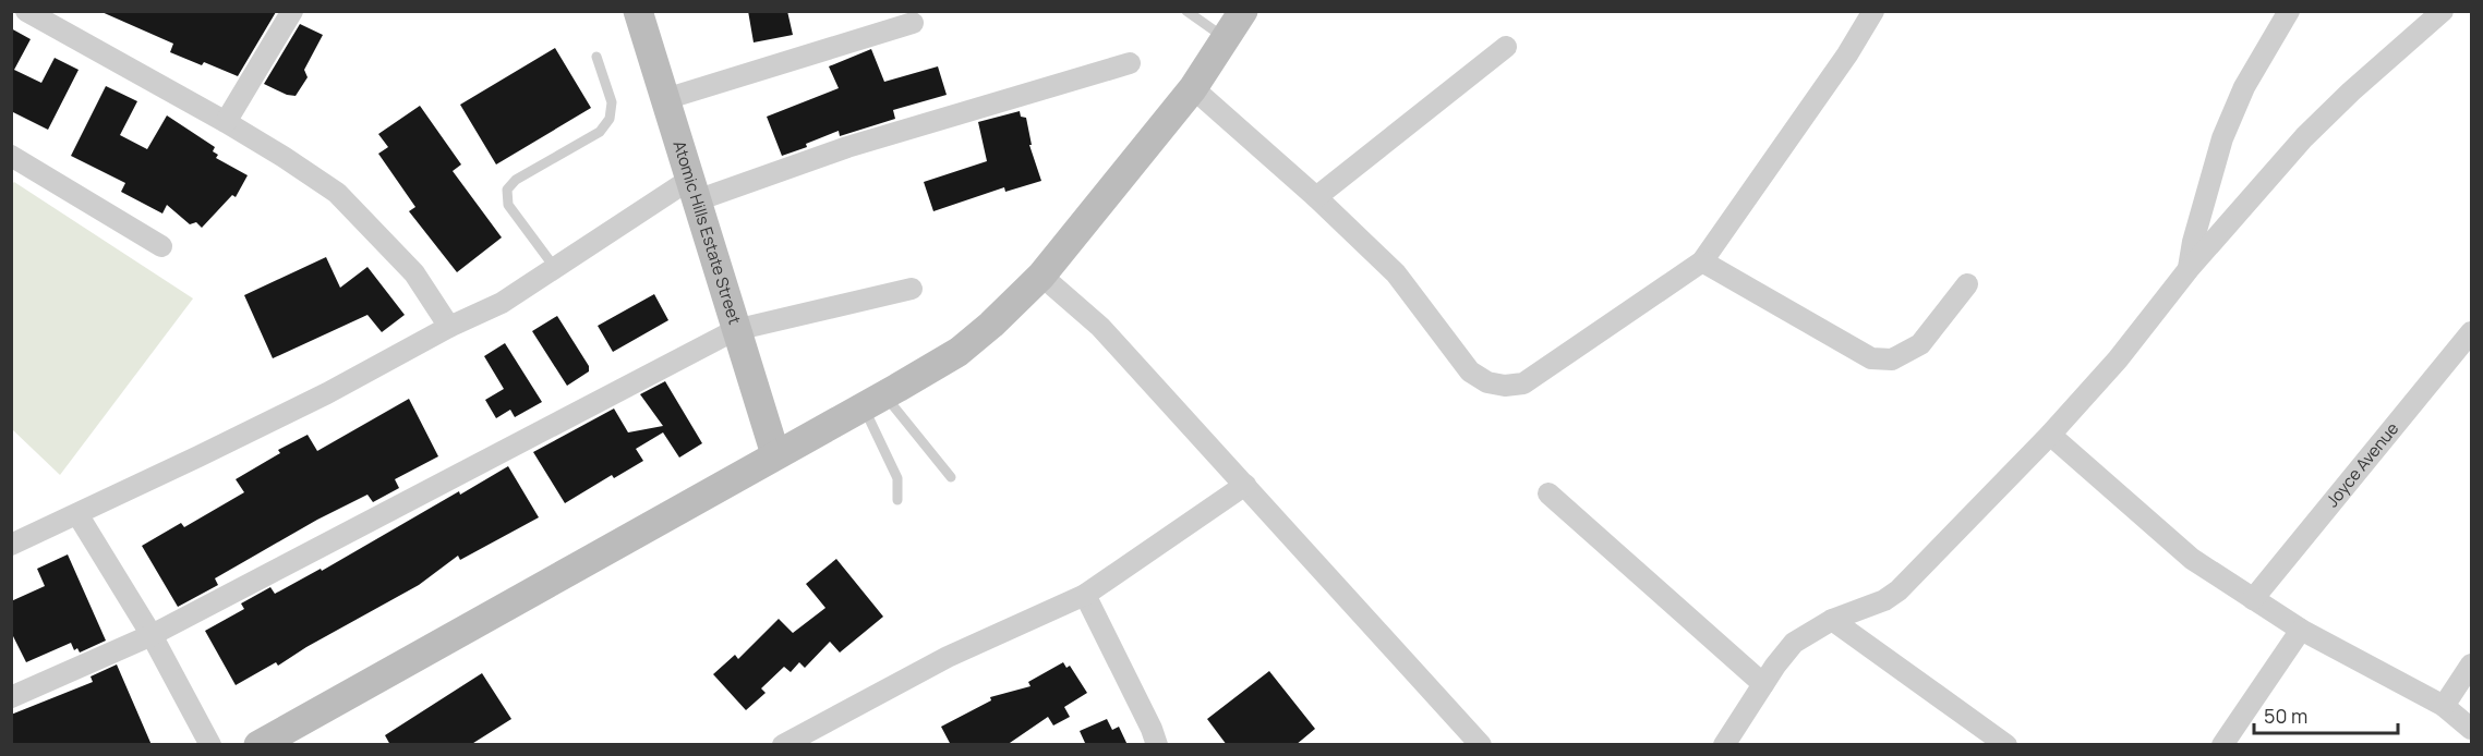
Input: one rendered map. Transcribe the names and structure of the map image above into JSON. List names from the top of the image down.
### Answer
{
  "streets": {
    "street": ["Atomic Hills Estate Street", "Joyce Avenue"]
  },
  "scale_bar": "50 m"
}
